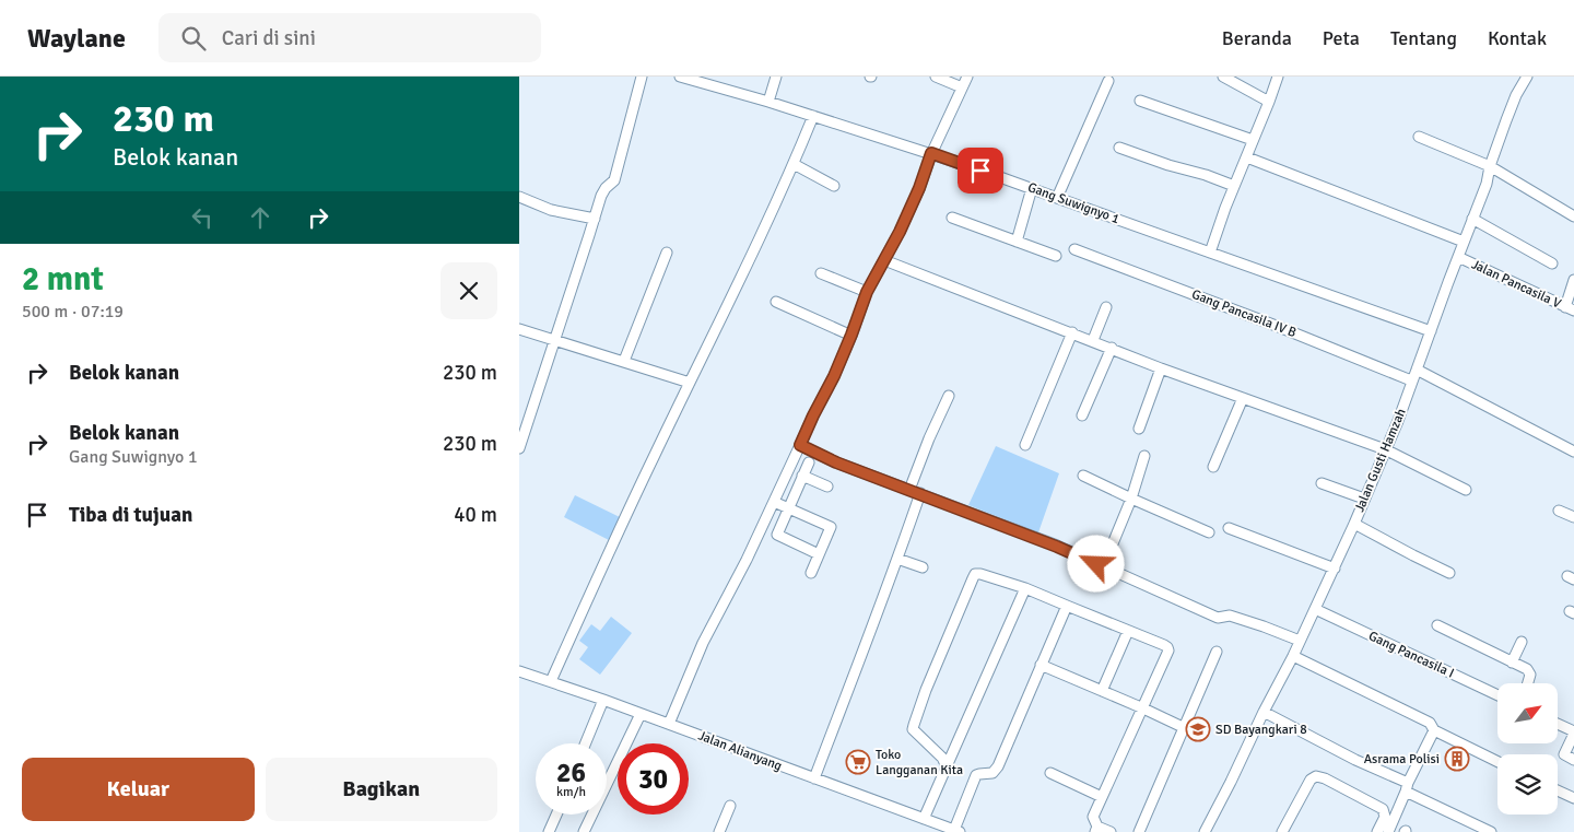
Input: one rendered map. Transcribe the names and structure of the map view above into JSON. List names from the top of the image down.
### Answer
{
  "streets": {
    "street": [
      "Gang Suwignyo 1",
      "Jalan Pancasila V",
      "Gang Pancasila IV B",
      "Jalan Gusti Hamzah",
      "Gang Pancasila I",
      "Jalan Alianyang"
    ]
  },
  "crossings": [
    ["Gang Suwignyo 1", "Jalan Gusti Hamzah"],
    ["Jalan Pancasila V", "Jalan Gusti Hamzah"],
    ["Gang Pancasila IV B", "Jalan Gusti Hamzah"],
    ["Jalan Gusti Hamzah", "Gang Pancasila I"]
  ],
  "places": {
    "school or university": ["SD Bayangkari 8"],
    "building": ["Asrama Polisi"],
    "supermarket": ["Toko Langganan Kita"]
  },
  "north": "top right",
  "page": {
    "header": "Waylane",
    "search": "Cari di sini",
    "nav": [
      "Beranda",
      "Peta",
      "Tentang",
      "Kontak"
    ],
    "turn": ["230 m", "Belok kanan"],
    "heading": ["2 mnt", "500 m · 07:19"],
    "list": [
      {
        "name": "Belok kanan",
        "value": "230 m"
      },
      {
        "name": "Belok kanan",
        "note": "Gang Suwignyo 1",
        "value": "230 m"
      },
      {
        "name": "Tiba di tujuan",
        "value": "40 m"
      }
    ],
    "speed": "26 km/h",
    "limit": "30",
    "buttons": ["Keluar", "Bagikan"]
  }
}
